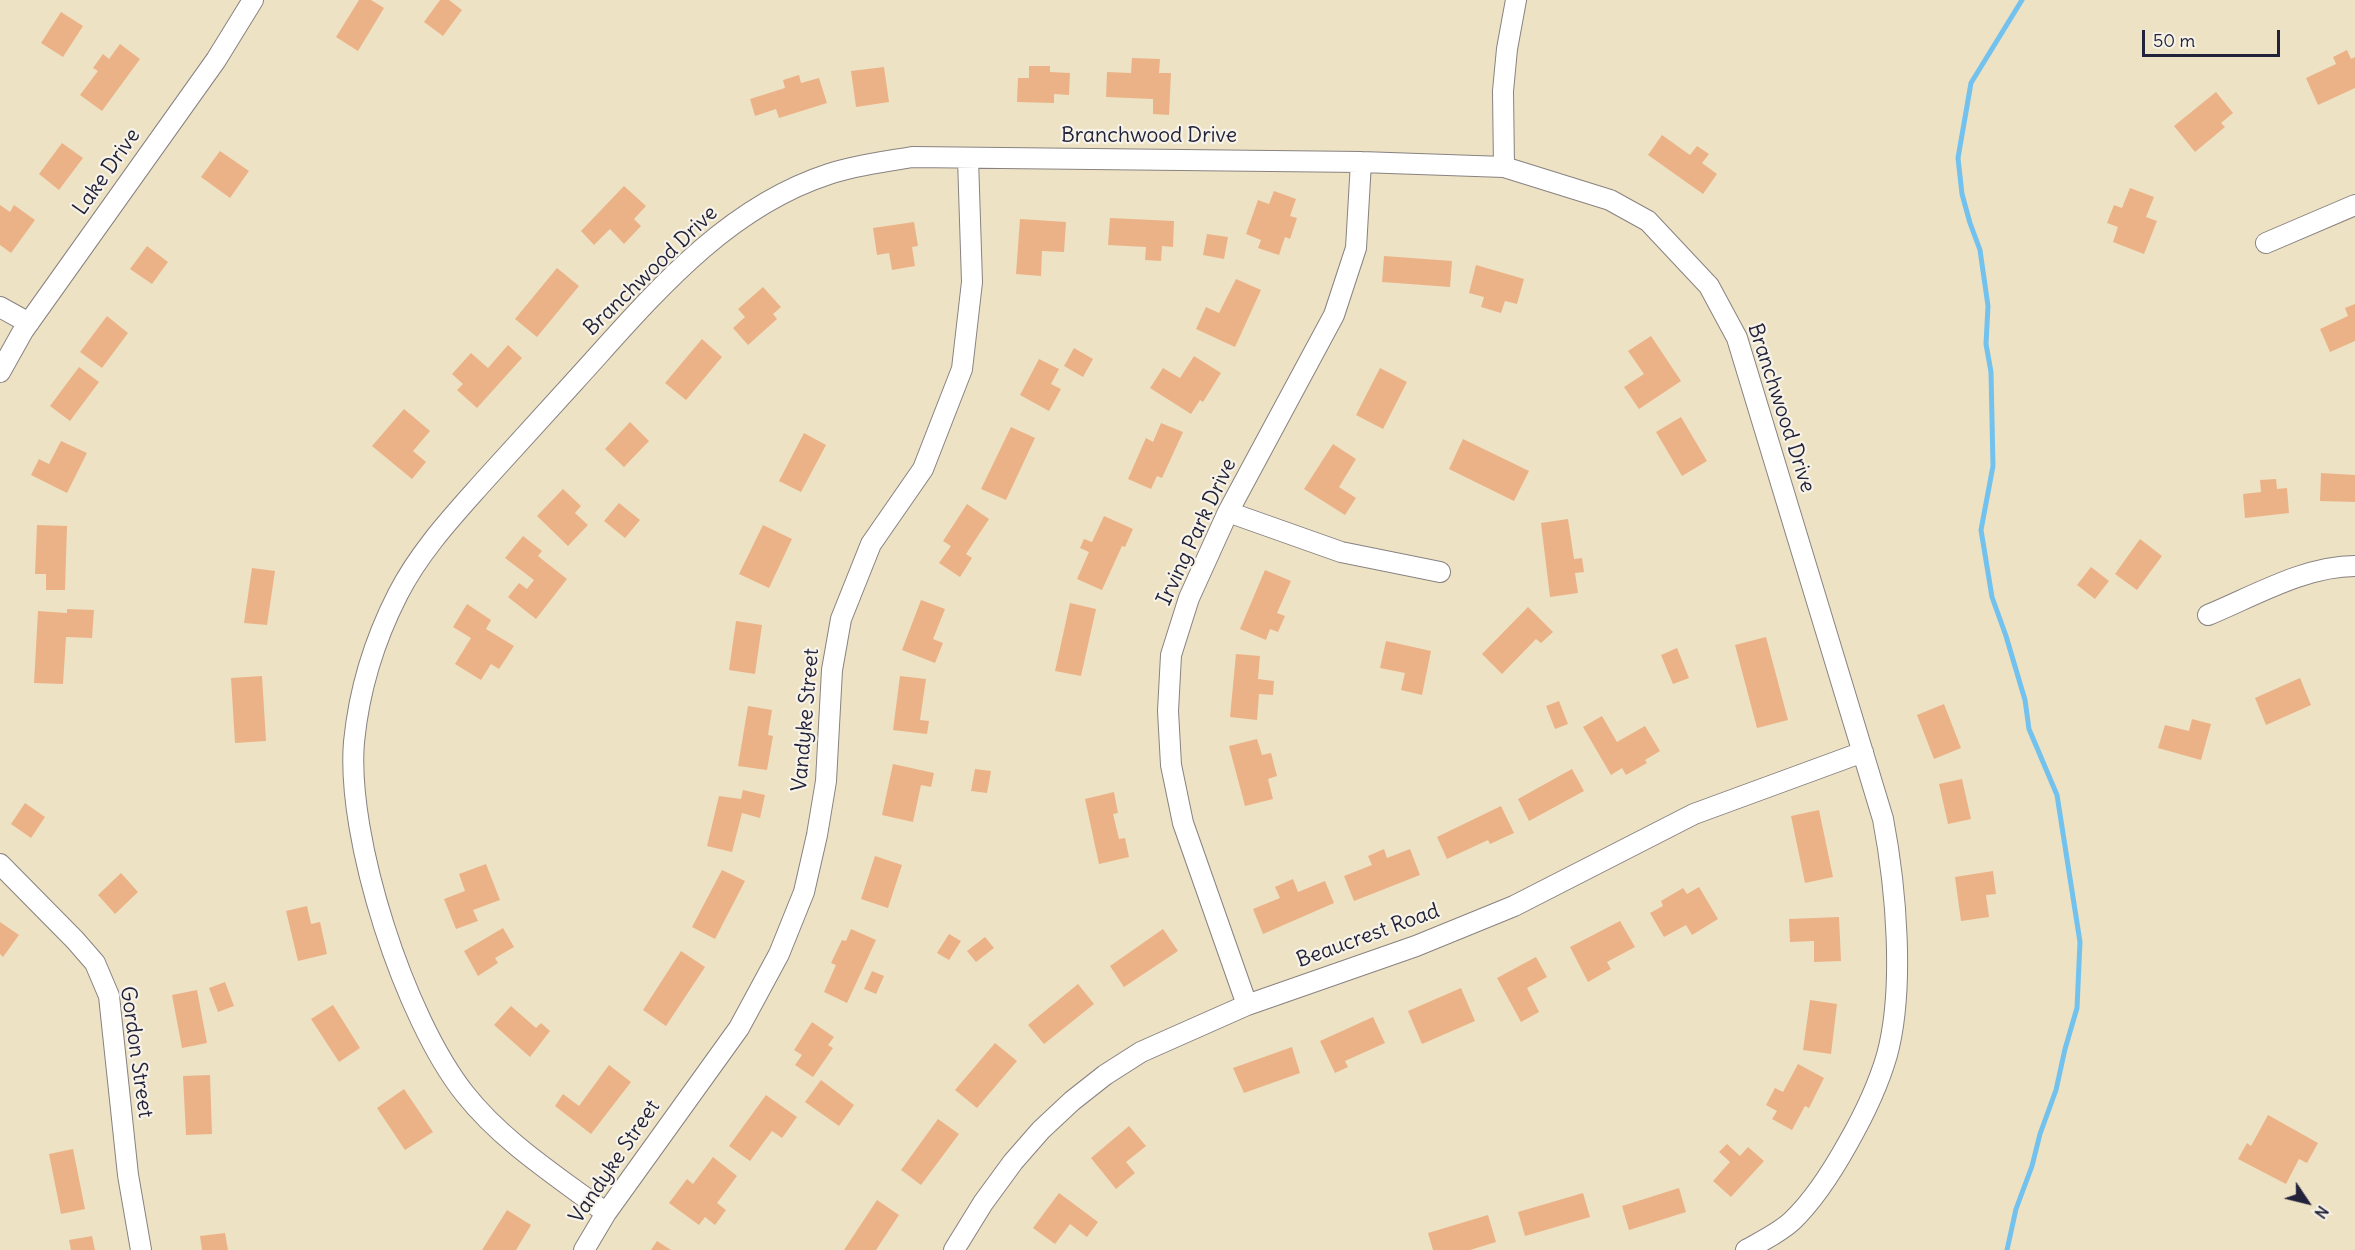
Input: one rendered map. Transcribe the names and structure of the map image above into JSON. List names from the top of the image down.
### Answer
{
  "streets": {
    "street": [
      "Branchwood Drive",
      "Lake Drive",
      "Irving Park Drive",
      "Vandyke Street",
      "Beaucrest Road",
      "Gordon Street"
    ]
  },
  "crossings": [
    ["Branchwood Drive", "Irving Park Drive"],
    ["Branchwood Drive", "Vandyke Street"],
    ["Branchwood Drive", "Beaucrest Road"],
    ["Irving Park Drive", "Beaucrest Road"]
  ],
  "scale_bar": "50 m",
  "north": "bottom right"
}
